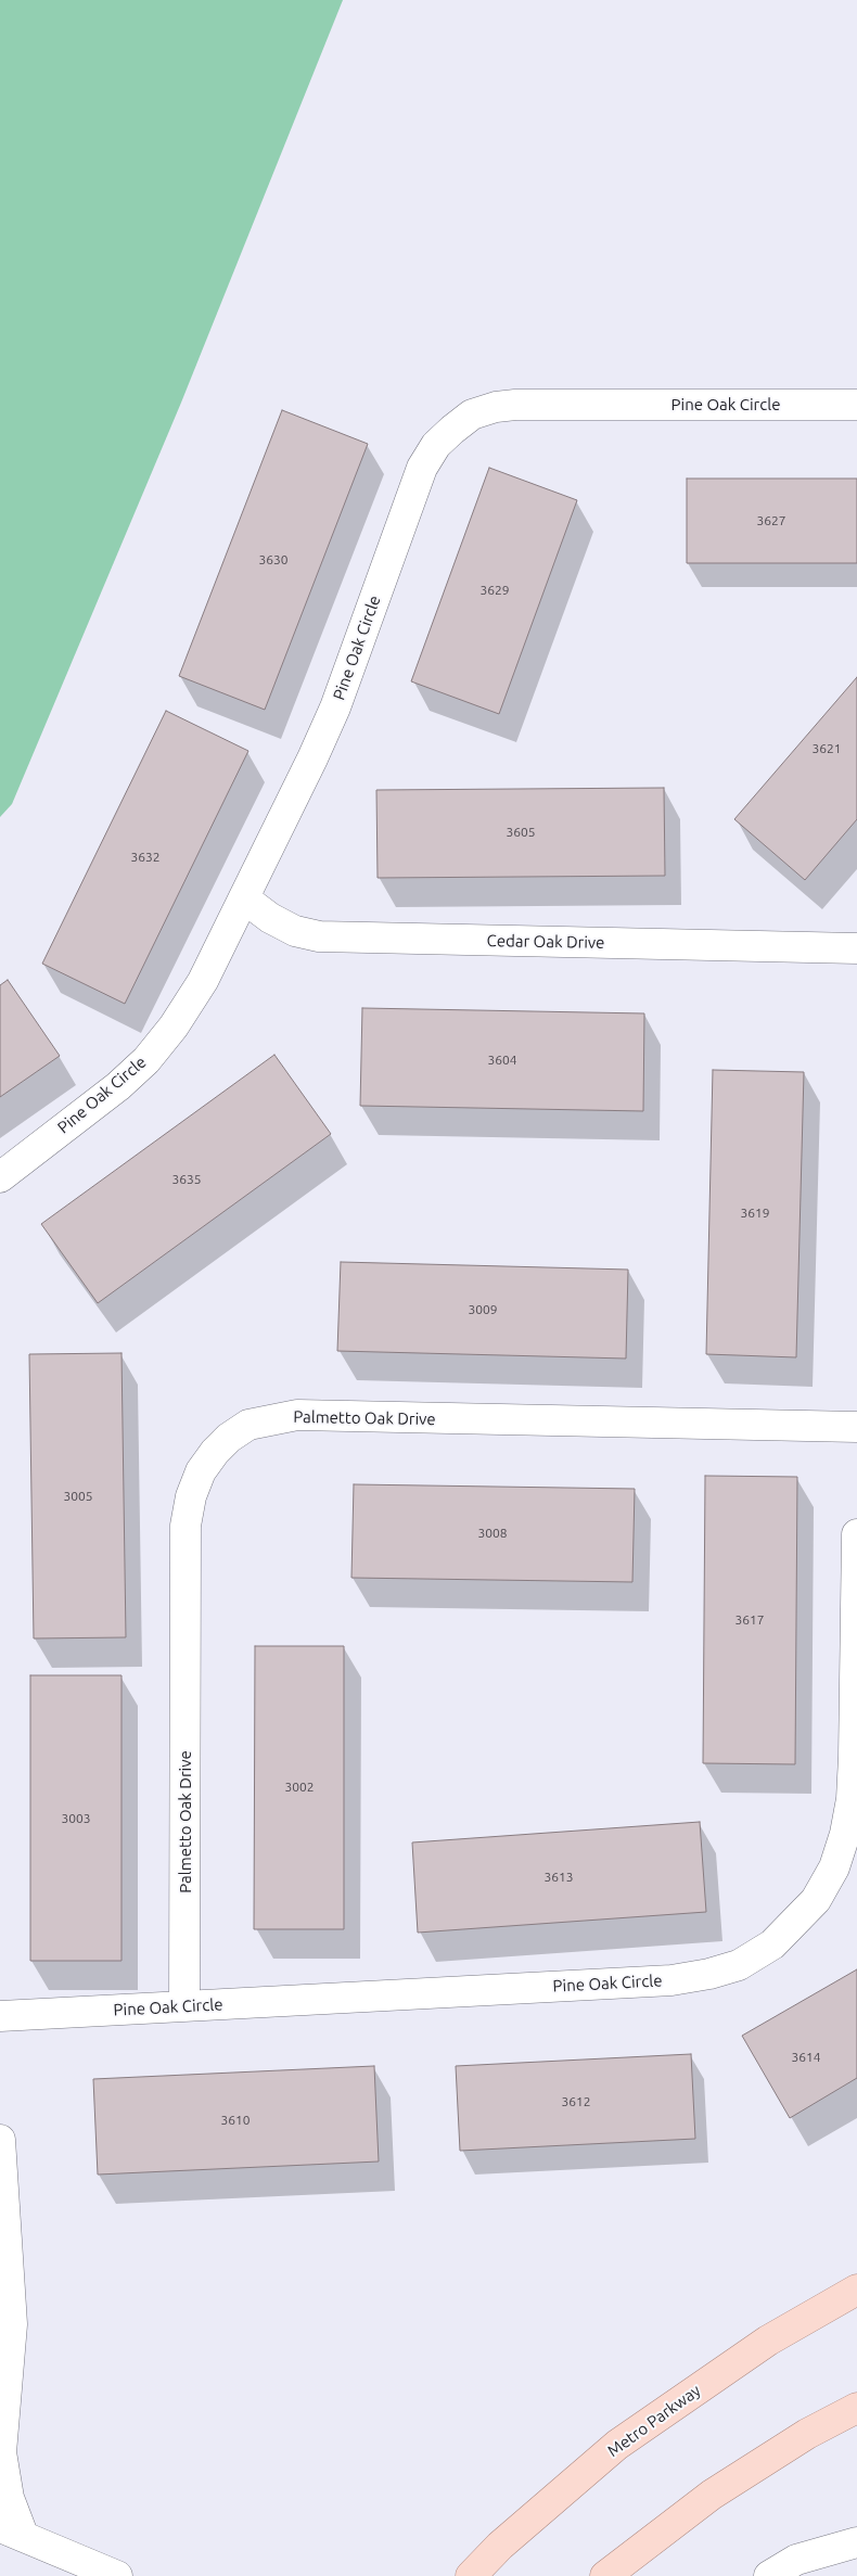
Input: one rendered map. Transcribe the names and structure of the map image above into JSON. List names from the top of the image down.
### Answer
{
  "streets": {
    "main road": ["Metro Parkway"],
    "street": ["Pine Oak Circle", "Cedar Oak Drive", "Palmetto Oak Drive"]
  },
  "crossings": [
    ["Pine Oak Circle", "Cedar Oak Drive"],
    ["Pine Oak Circle", "Palmetto Oak Drive"]
  ],
  "house_numbers": [
    "3627",
    "3630",
    "3629",
    "3621",
    "3605",
    "3632",
    "3604",
    "3635",
    "3619",
    "3009",
    "3005",
    "3008",
    "3617",
    "3002",
    "3003",
    "3613",
    "3614",
    "3612",
    "3610"
  ]
}
